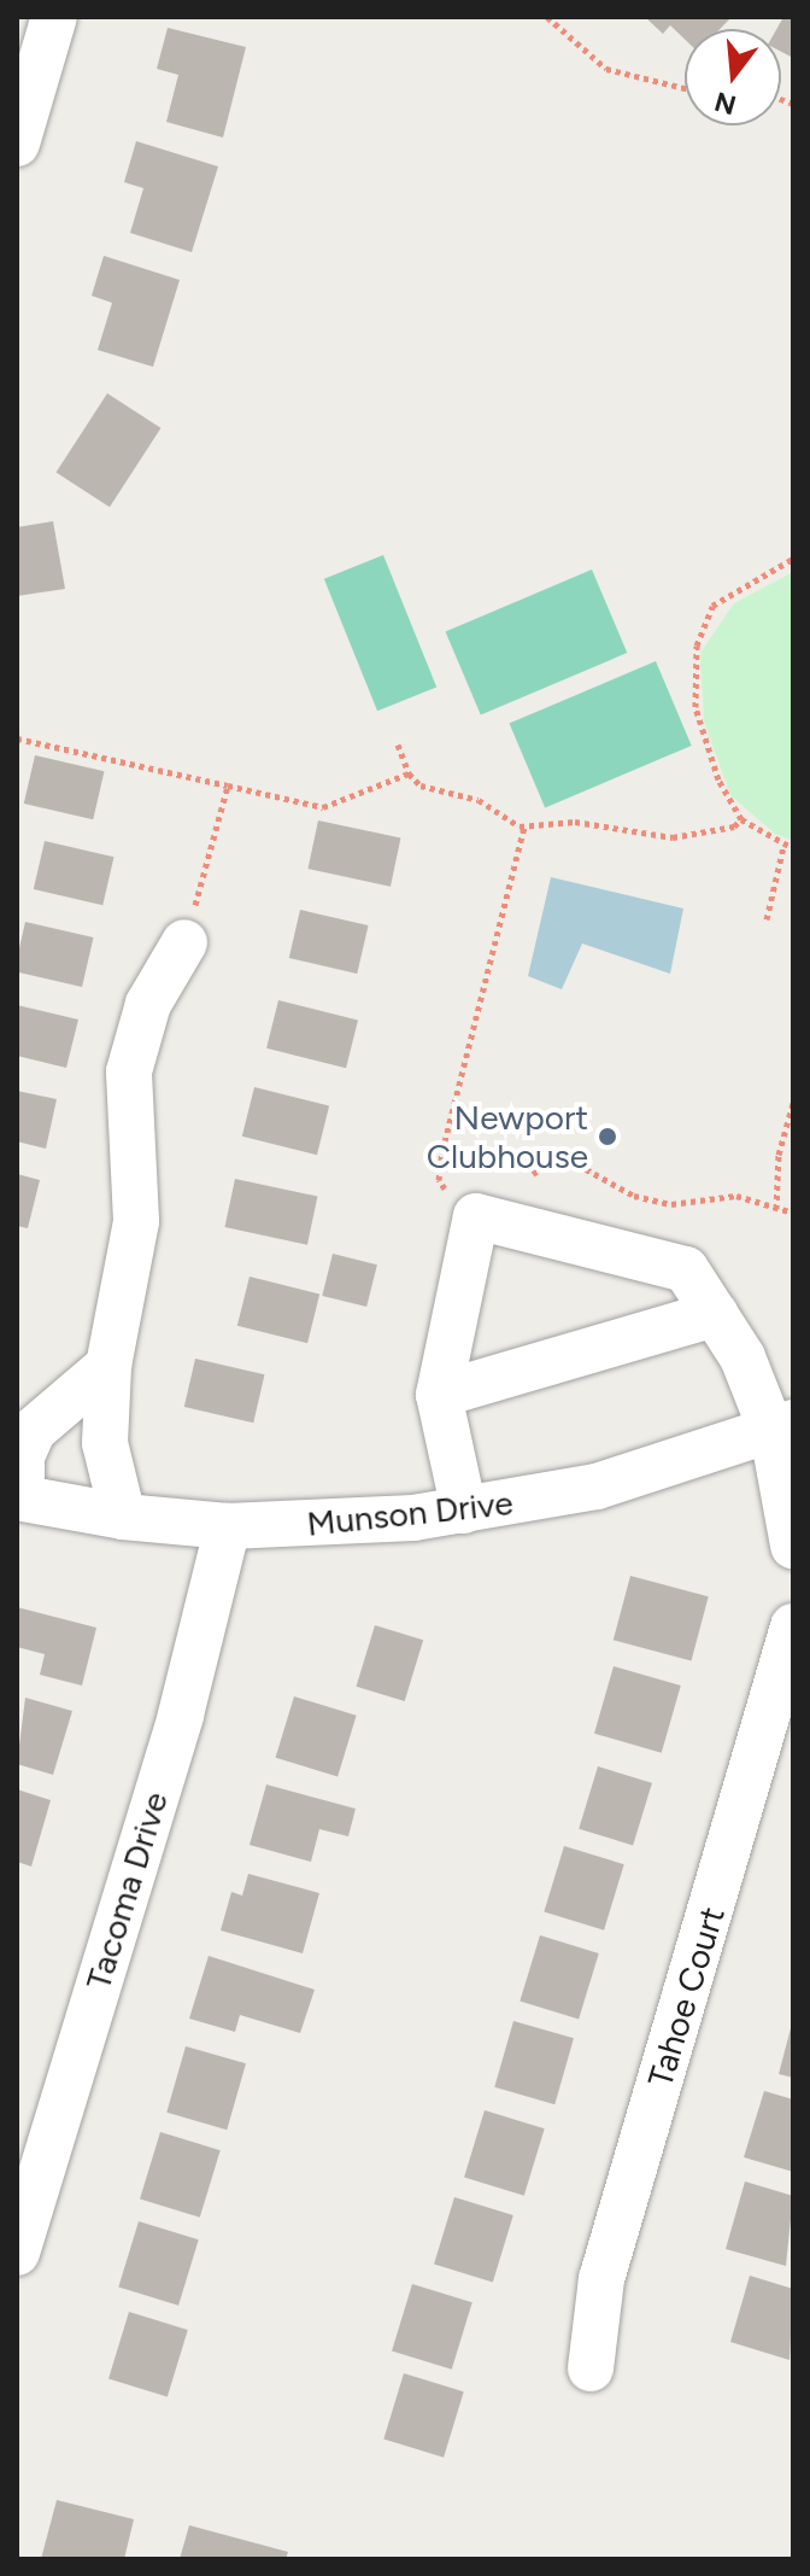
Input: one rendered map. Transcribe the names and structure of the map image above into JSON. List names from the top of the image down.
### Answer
{
  "streets": {
    "street": ["Munson Drive", "Tacoma Drive", "Tahoe Court"]
  },
  "crossings": [
    ["Munson Drive", "Tacoma Drive"]
  ],
  "places": ["Newport Clubhouse"],
  "north": "bottom"
}
